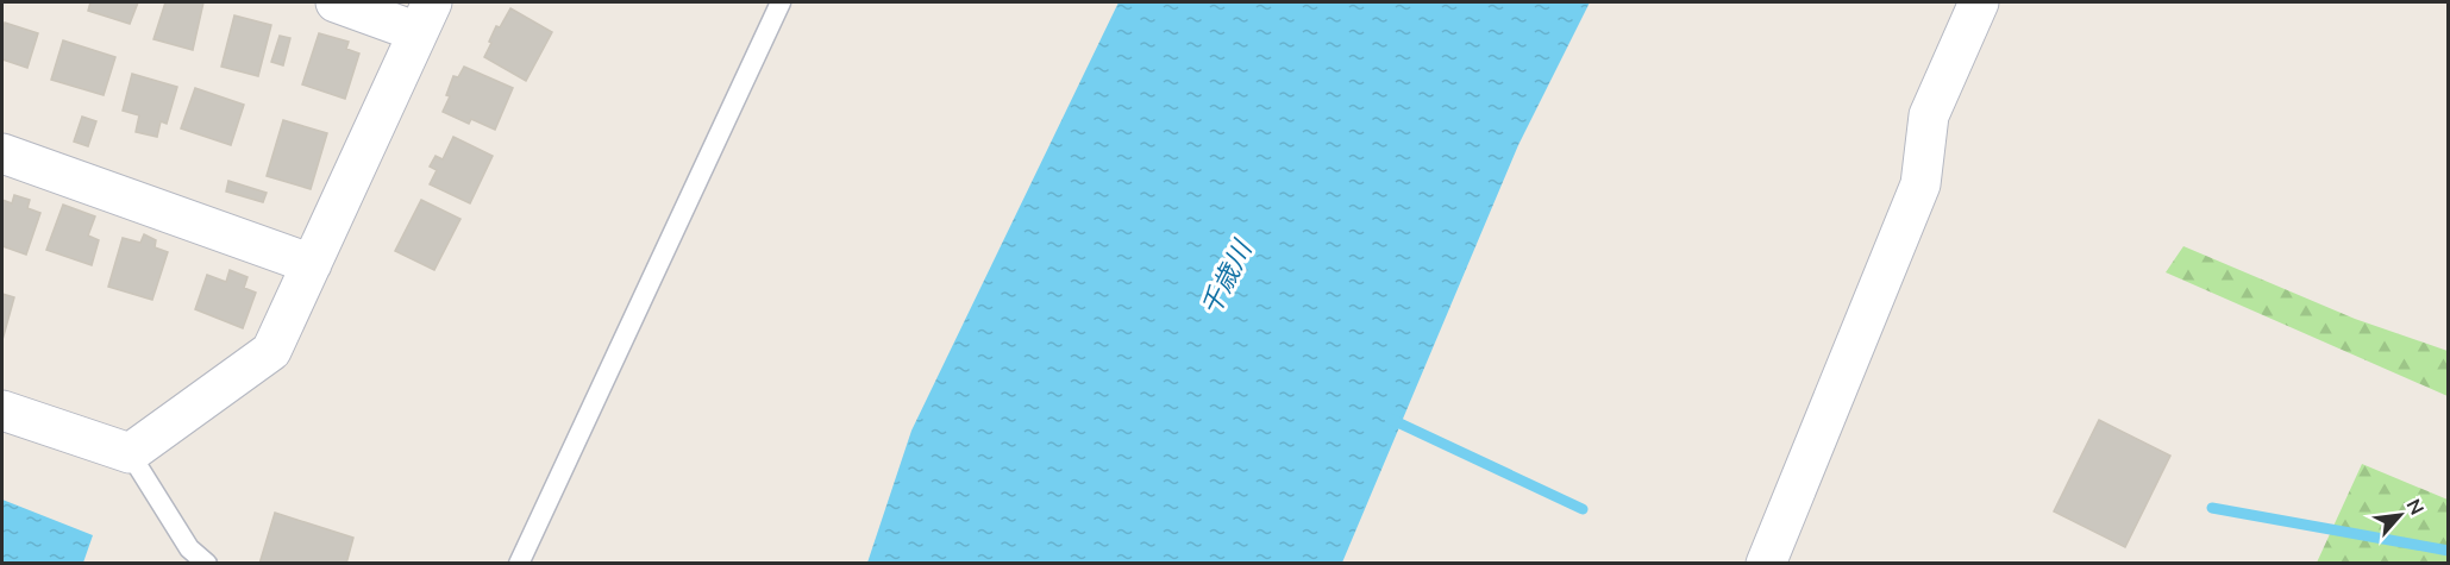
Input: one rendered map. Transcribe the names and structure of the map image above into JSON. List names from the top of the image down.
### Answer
{
  "water": ["千歳川"],
  "north": "top right"
}
